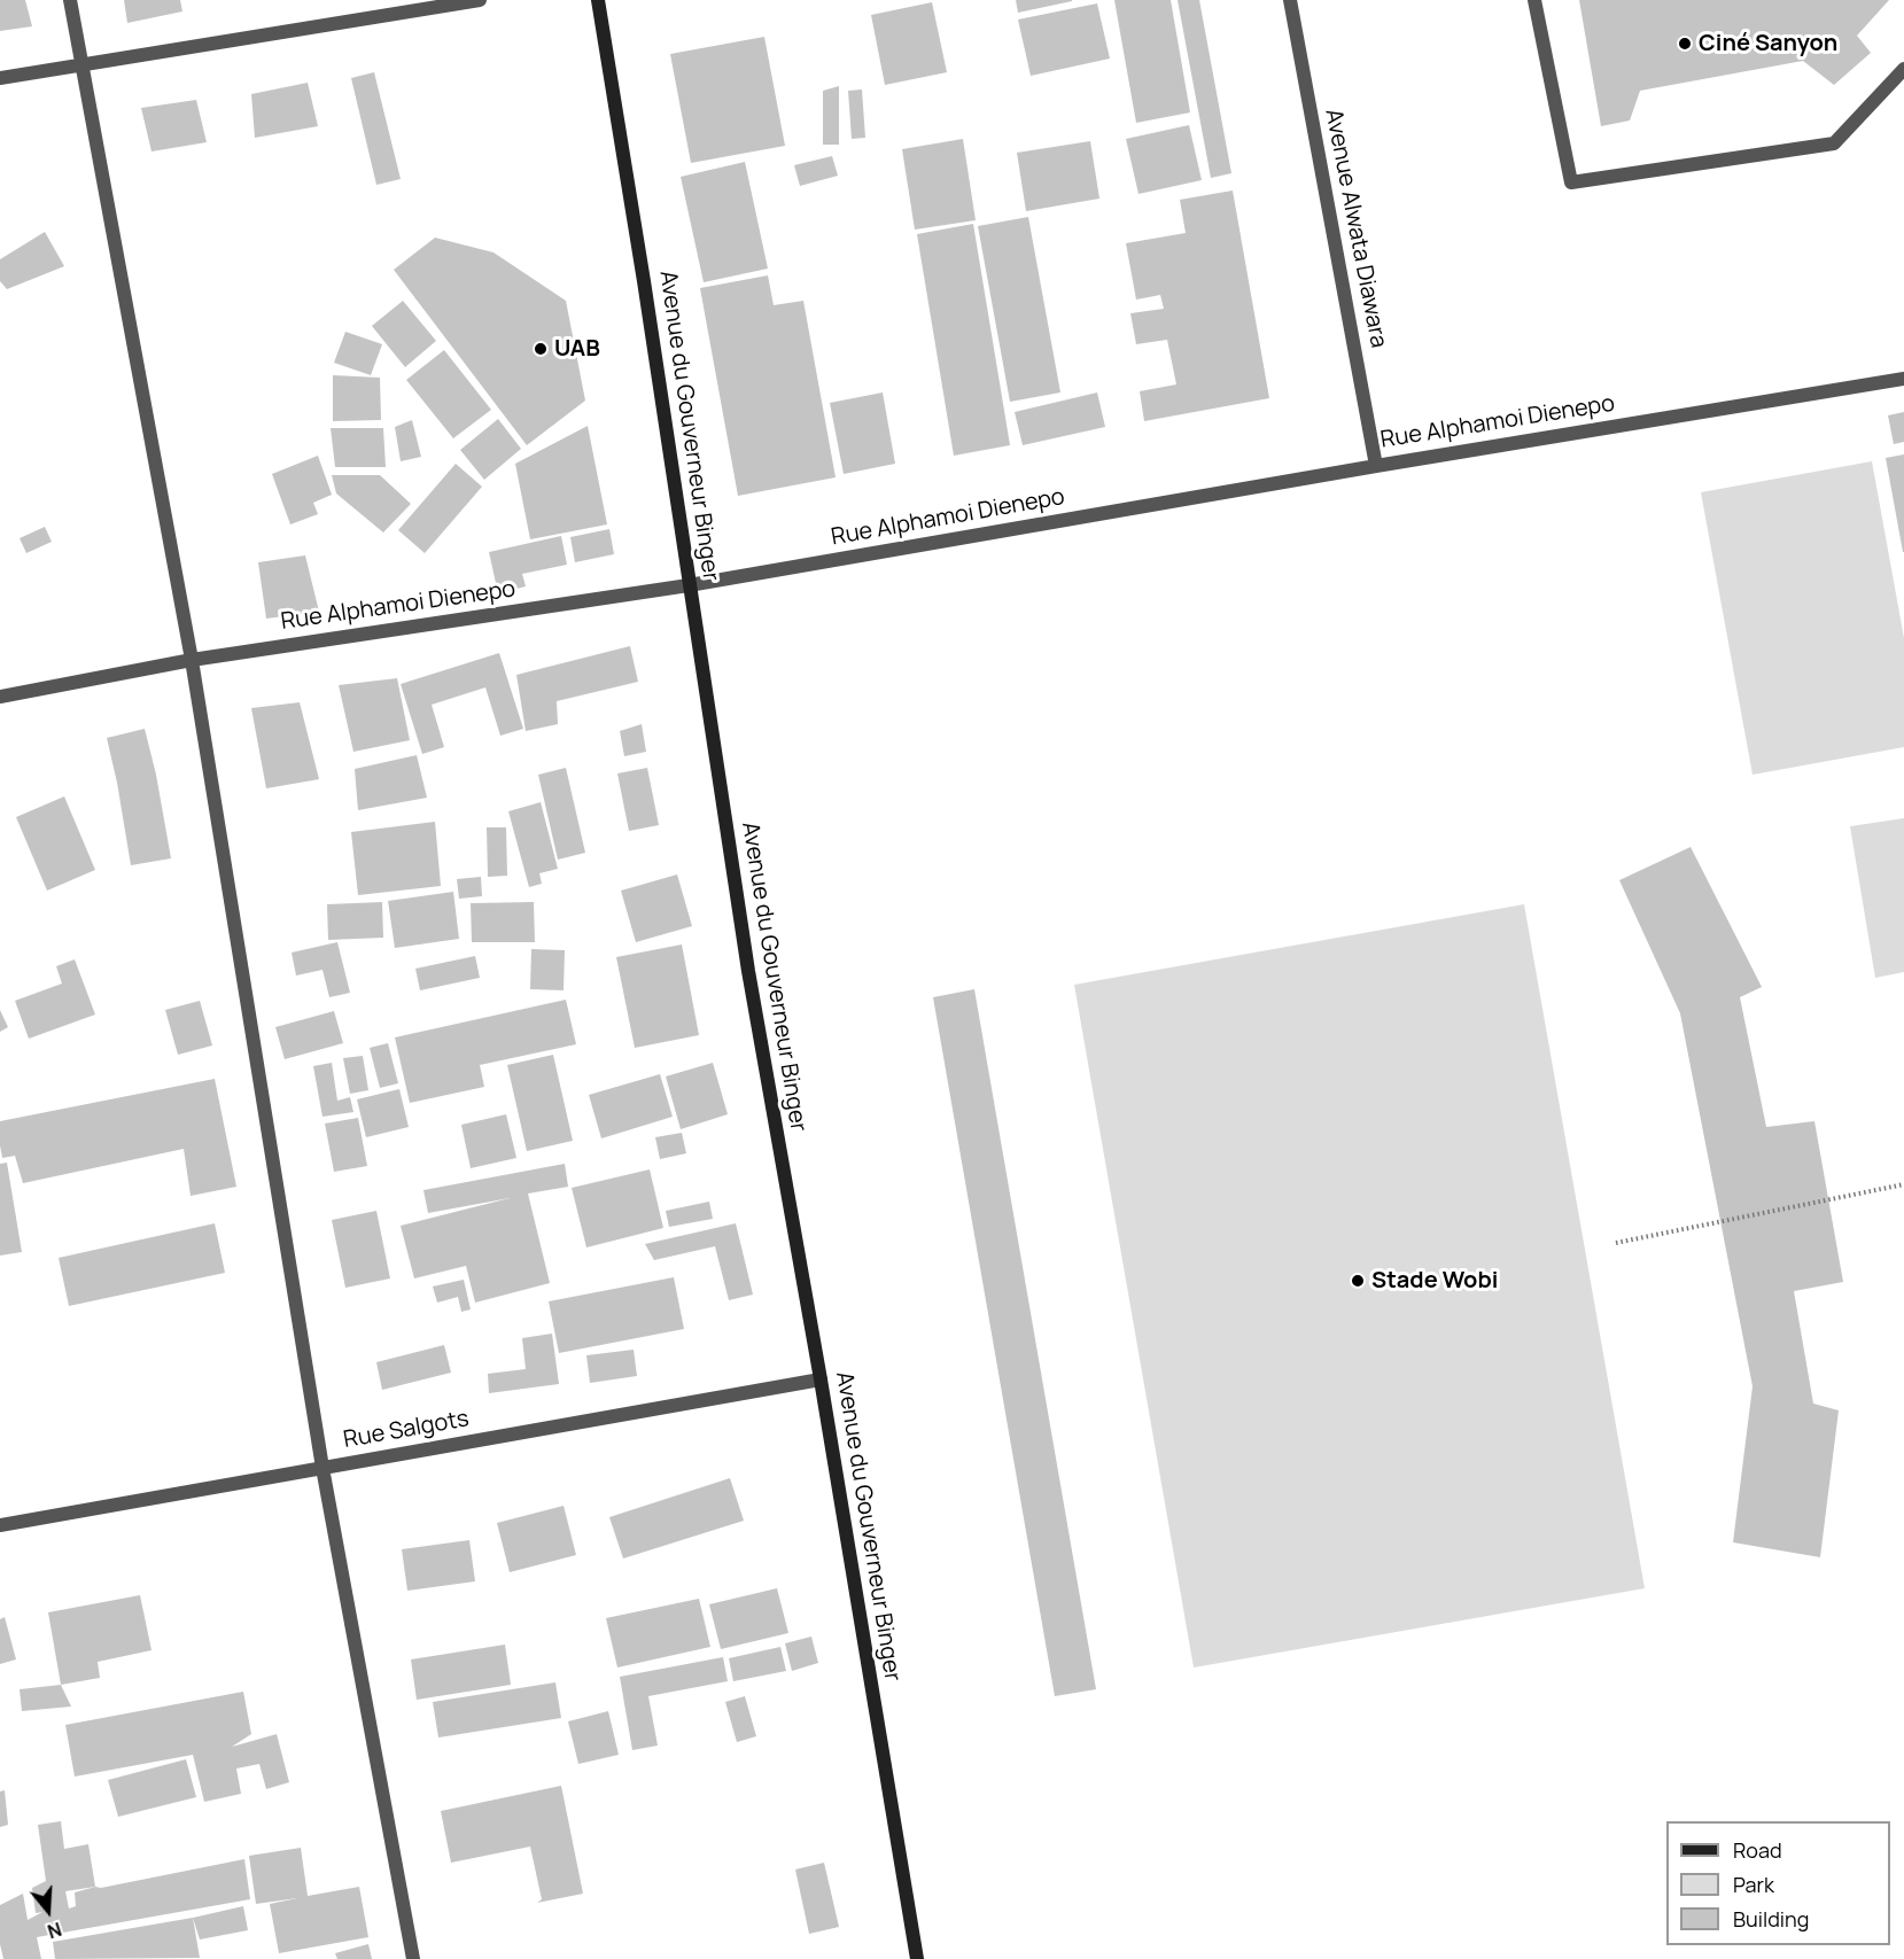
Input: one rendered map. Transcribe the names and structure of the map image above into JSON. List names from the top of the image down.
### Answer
{
  "streets": {
    "street": [
      "Avenue Alwata Diawara",
      "Rue Alphamoi Dienepo",
      "Avenue du Gouverneur Binger",
      "Rue Salgots"
    ]
  },
  "crossings": [
    ["Avenue Alwata Diawara", "Rue Alphamoi Dienepo"],
    ["Rue Alphamoi Dienepo", "Avenue du Gouverneur Binger"],
    ["Avenue du Gouverneur Binger", "Rue Salgots"]
  ],
  "places": ["Ciné Sanyon", "UAB", "Stade Wobi"],
  "legend": ["Road", "Park", "Building"],
  "north": "bottom"
}
